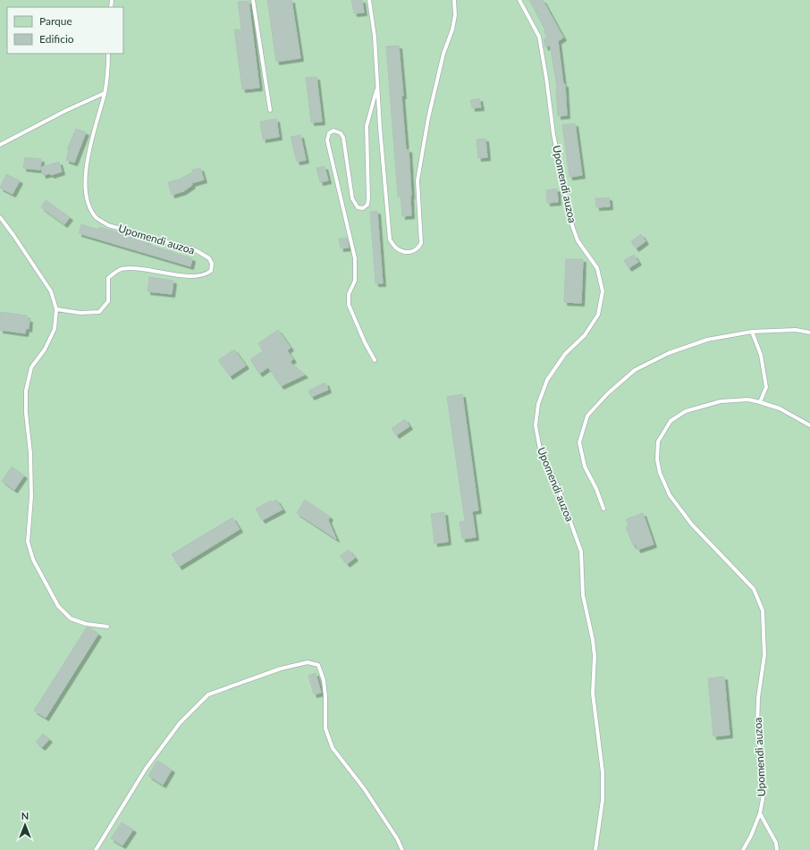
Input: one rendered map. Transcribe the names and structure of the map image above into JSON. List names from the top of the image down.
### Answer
{
  "streets": {
    "lane": ["Upomendi auzoa"]
  },
  "legend": ["Parque", "Edificio"],
  "north": "top"
}
